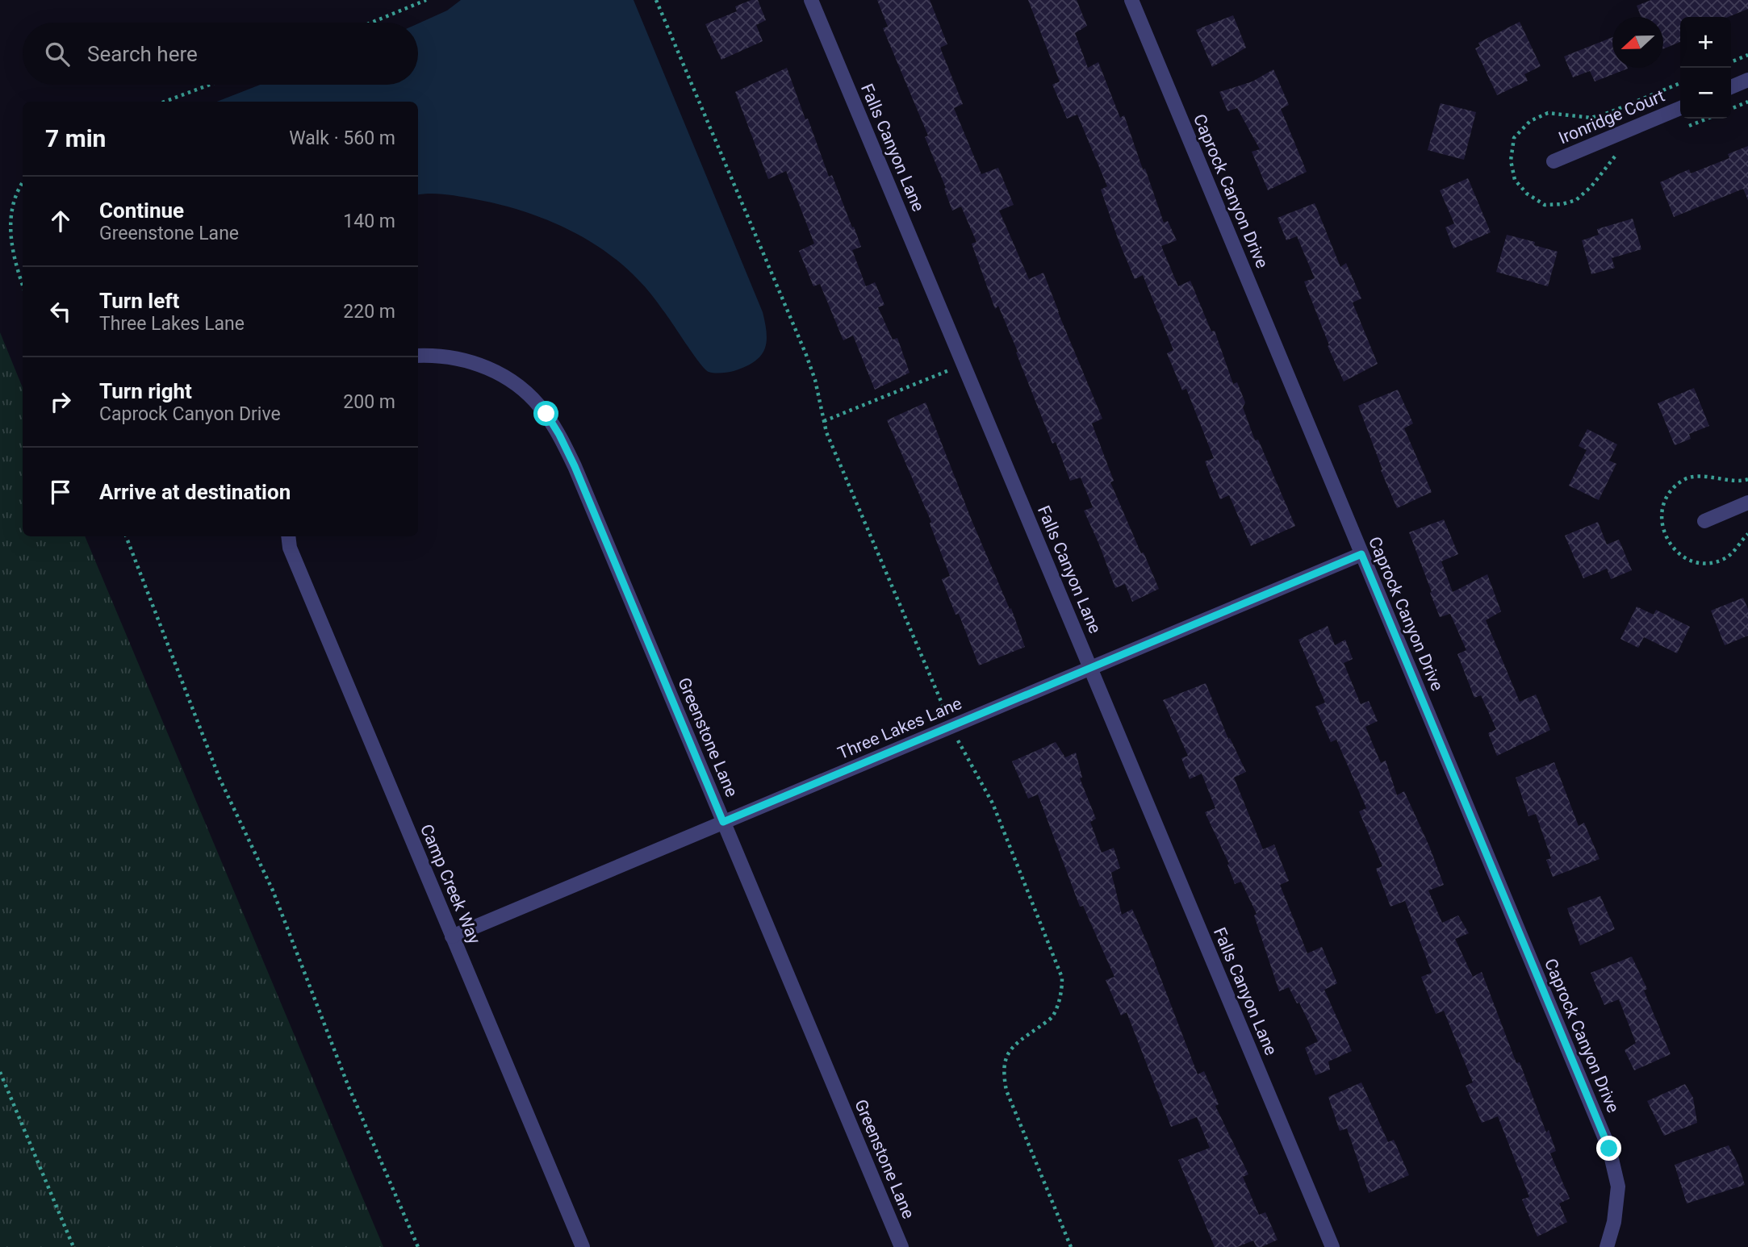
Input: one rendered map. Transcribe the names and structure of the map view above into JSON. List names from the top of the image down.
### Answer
{
  "streets": {
    "street": [
      "Ironridge Court",
      "Falls Canyon Lane",
      "Caprock Canyon Drive",
      "Three Lakes Lane",
      "Greenstone Lane",
      "Camp Creek Way"
    ]
  },
  "crossings": [
    ["Falls Canyon Lane", "Three Lakes Lane"],
    ["Caprock Canyon Drive", "Three Lakes Lane"],
    ["Three Lakes Lane", "Greenstone Lane"],
    ["Three Lakes Lane", "Camp Creek Way"]
  ],
  "north": "left",
  "page": {
    "map_buttons": ["+", "−"],
    "search": "Search here",
    "heading": ["7 min", "Walk · 560 m"],
    "list": [
      ["Continue", "Greenstone Lane", "140 m"],
      ["Turn left", "Three Lakes Lane", "220 m"],
      ["Turn right", "Caprock Canyon Drive", "200 m"],
      "Arrive at destination"
    ]
  }
}
